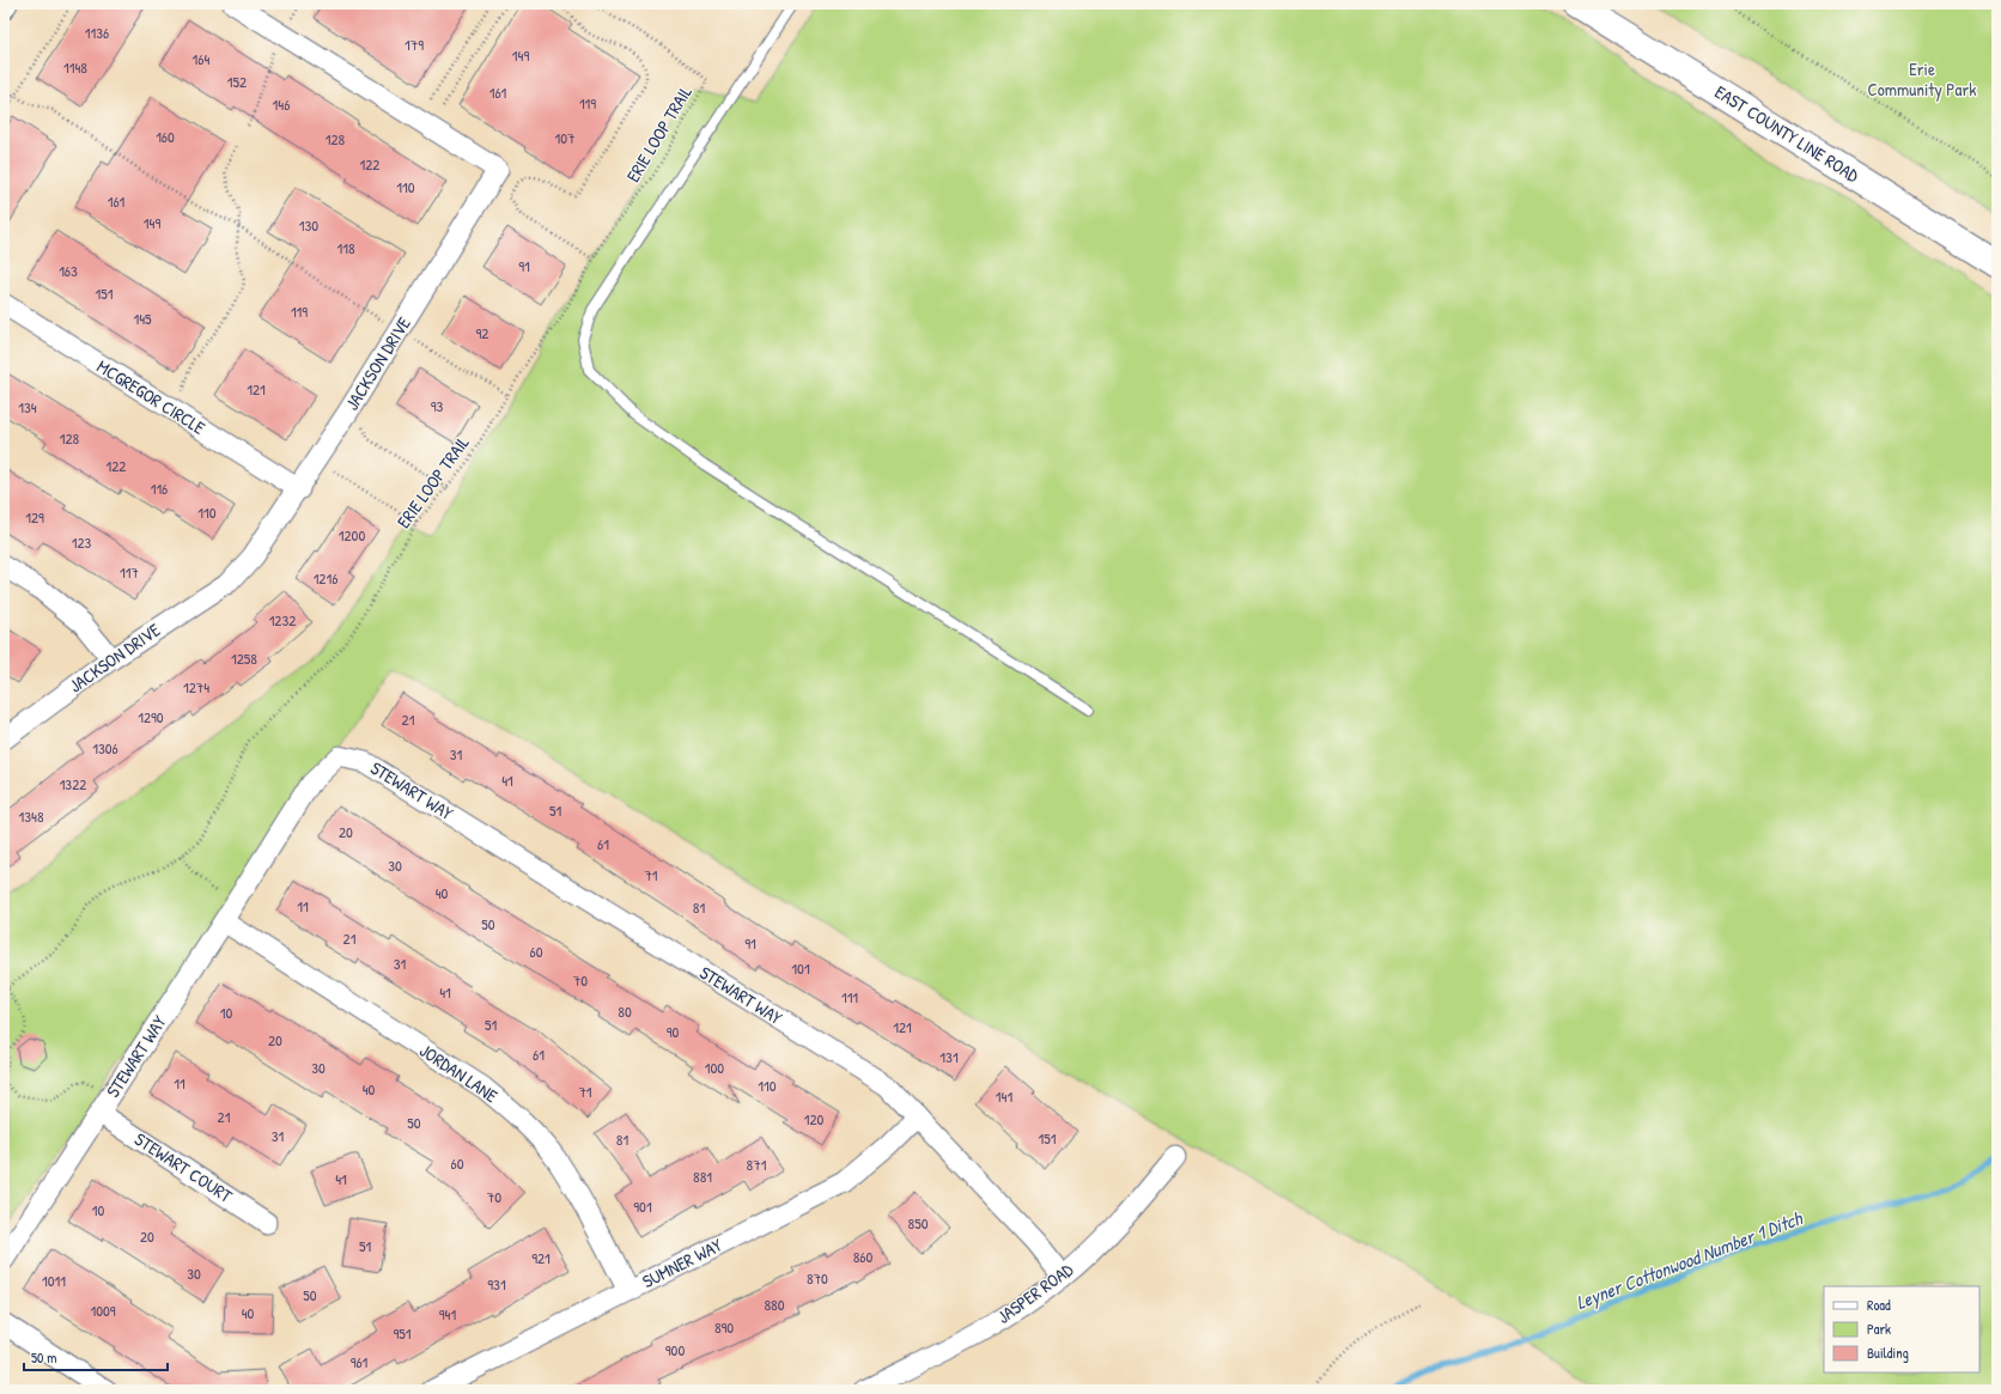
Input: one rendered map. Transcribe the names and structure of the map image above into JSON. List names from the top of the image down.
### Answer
{
  "streets": {
    "main road": ["EAST COUNTY LINE ROAD"],
    "street": [
      "JACKSON DRIVE",
      "MCGREGOR CIRCLE",
      "STEWART WAY",
      "JORDAN LANE",
      "STEWART COURT",
      "SUMNER WAY",
      "JASPER ROAD"
    ],
    "path": ["ERIE LOOP TRAIL"]
  },
  "crossings": [
    ["JACKSON DRIVE", "MCGREGOR CIRCLE"],
    ["STEWART WAY", "JORDAN LANE"],
    ["STEWART WAY", "STEWART COURT"],
    ["STEWART WAY", "SUMNER WAY"],
    ["JORDAN LANE", "SUMNER WAY"]
  ],
  "water": ["Leyner Cottonwood Number 1 Ditch"],
  "parks": ["Erie Community Park"],
  "house_numbers": [
    "1136",
    "179",
    "149",
    "164",
    "1148",
    "152",
    "161",
    "119",
    "146",
    "160",
    "107",
    "128",
    "122",
    "110",
    "161",
    "149",
    "130",
    "118",
    "91",
    "163",
    "151",
    "119",
    "145",
    "92",
    "121",
    "93",
    "134",
    "128",
    "122",
    "116",
    "110",
    "129",
    "1200",
    "123",
    "117",
    "1216",
    "1232",
    "1258",
    "1274",
    "1290",
    "21",
    "1306",
    "31",
    "41",
    "1322",
    "51",
    "1348",
    "20",
    "61",
    "30",
    "71",
    "40",
    "11",
    "81",
    "50",
    "21",
    "91",
    "60",
    "31",
    "101",
    "70",
    "41",
    "111",
    "80",
    "10",
    "51",
    "121",
    "90",
    "20",
    "61",
    "131",
    "30",
    "100",
    "11",
    "110",
    "40",
    "71",
    "141",
    "21",
    "120",
    "50",
    "31",
    "151",
    "81",
    "60",
    "871",
    "881",
    "41",
    "70",
    "901",
    "10",
    "850",
    "20",
    "51",
    "860",
    "921",
    "30",
    "870",
    "1011",
    "931",
    "50",
    "880",
    "1009",
    "40",
    "941",
    "890",
    "951",
    "900",
    "961"
  ],
  "legend": ["Road", "Park", "Building"],
  "scale_bar": "50 m"
}
